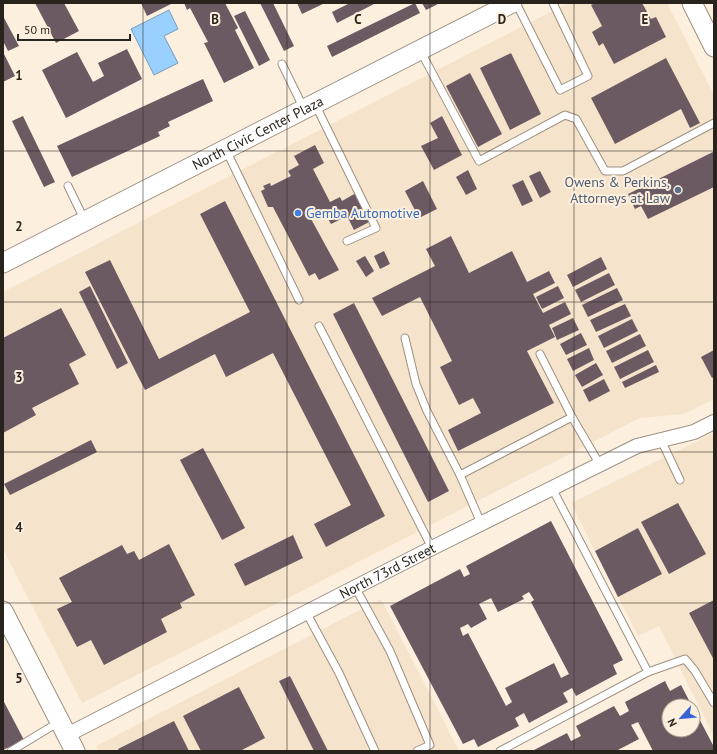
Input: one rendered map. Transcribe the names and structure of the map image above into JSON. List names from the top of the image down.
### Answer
{
  "streets": {
    "street": ["North Civic Center Plaza", "North 73rd Street"]
  },
  "places": ["Owens & Perkins, Attorneys at Law", "Gemba Automotive"],
  "scale_bar": "50 m",
  "north": "bottom left",
  "grid": {
    "columns": [
      "B",
      "C",
      "D",
      "E"
    ],
    "rows": [
      "1",
      "2",
      "3",
      "4",
      "5"
    ]
  }
}
